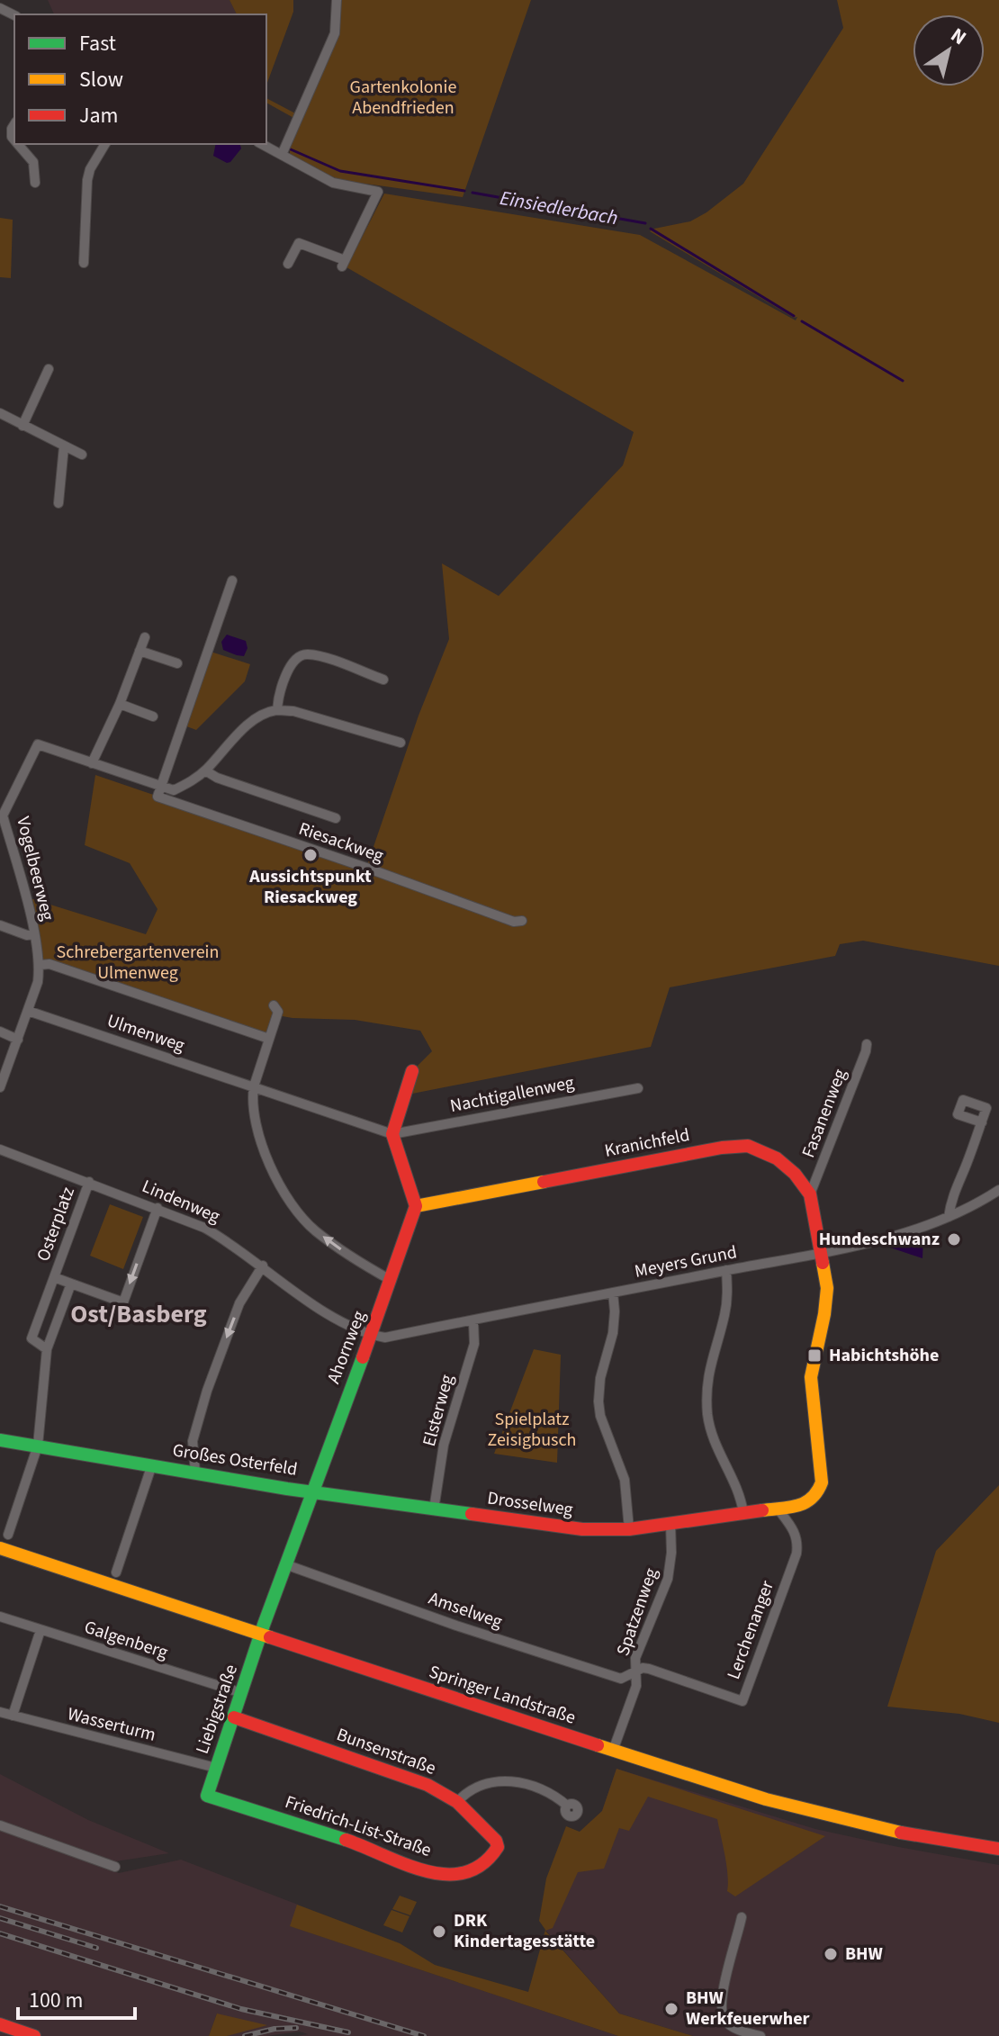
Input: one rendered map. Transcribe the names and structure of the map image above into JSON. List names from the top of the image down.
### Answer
{
  "streets": {
    "street": [
      "Riesackweg",
      "Vogelbeerweg",
      "Ulmenweg",
      "Nachtigallenweg",
      "Fasanenweg",
      "Kranichfeld",
      "Lindenweg",
      "Osterplatz",
      "Meyers Grund",
      "Ahornweg",
      "Elsterweg",
      "Großes Osterfeld",
      "Drosselweg",
      "Amselweg",
      "Spatzenweg",
      "Lerchenanger",
      "Galgenberg",
      "Springer Landstraße",
      "Liebigstraße",
      "Wasserturm",
      "Bunsenstraße",
      "Friedrich-List-Straße"
    ]
  },
  "crossings": [
    ["Riesackweg", "Vogelbeerweg"],
    ["Vogelbeerweg", "Ulmenweg"],
    ["Ulmenweg", "Nachtigallenweg"],
    ["Fasanenweg", "Kranichfeld"],
    ["Kranichfeld", "Meyers Grund"],
    ["Kranichfeld", "Ahornweg"],
    ["Lindenweg", "Osterplatz"],
    ["Lindenweg", "Meyers Grund"],
    ["Lindenweg", "Ahornweg"],
    ["Osterplatz", "Großes Osterfeld"],
    ["Meyers Grund", "Ahornweg"],
    ["Meyers Grund", "Elsterweg"],
    ["Ahornweg", "Großes Osterfeld"],
    ["Ahornweg", "Drosselweg"],
    ["Ahornweg", "Amselweg"],
    ["Ahornweg", "Springer Landstraße"],
    ["Ahornweg", "Liebigstraße"],
    ["Elsterweg", "Drosselweg"],
    ["Großes Osterfeld", "Drosselweg"],
    ["Drosselweg", "Spatzenweg"],
    ["Amselweg", "Spatzenweg"],
    ["Amselweg", "Lerchenanger"],
    ["Spatzenweg", "Lerchenanger"],
    ["Spatzenweg", "Springer Landstraße"],
    ["Galgenberg", "Liebigstraße"],
    ["Springer Landstraße", "Liebigstraße"],
    ["Liebigstraße", "Wasserturm"],
    ["Liebigstraße", "Bunsenstraße"],
    ["Liebigstraße", "Friedrich-List-Straße"],
    ["Bunsenstraße", "Friedrich-List-Straße"]
  ],
  "districts": ["Ost/Basberg"],
  "water": ["Einsiedlerbach"],
  "parks": ["Gartenkolonie Abendfrieden", "Schrebergartenverein Ulmenweg", "Spielplatz Zeisigbusch"],
  "places": {
    "other": [
      "Aussichtspunkt Riesackweg",
      "Hundeschwanz",
      "DRK Kindertagesstätte",
      "BHW",
      "BHW Werkfeuerwher"
    ],
    "transit": ["Habichtshöhe"]
  },
  "legend": ["Fast", "Slow", "Jam"],
  "scale_bar": "100 m",
  "north": "top right"
}
